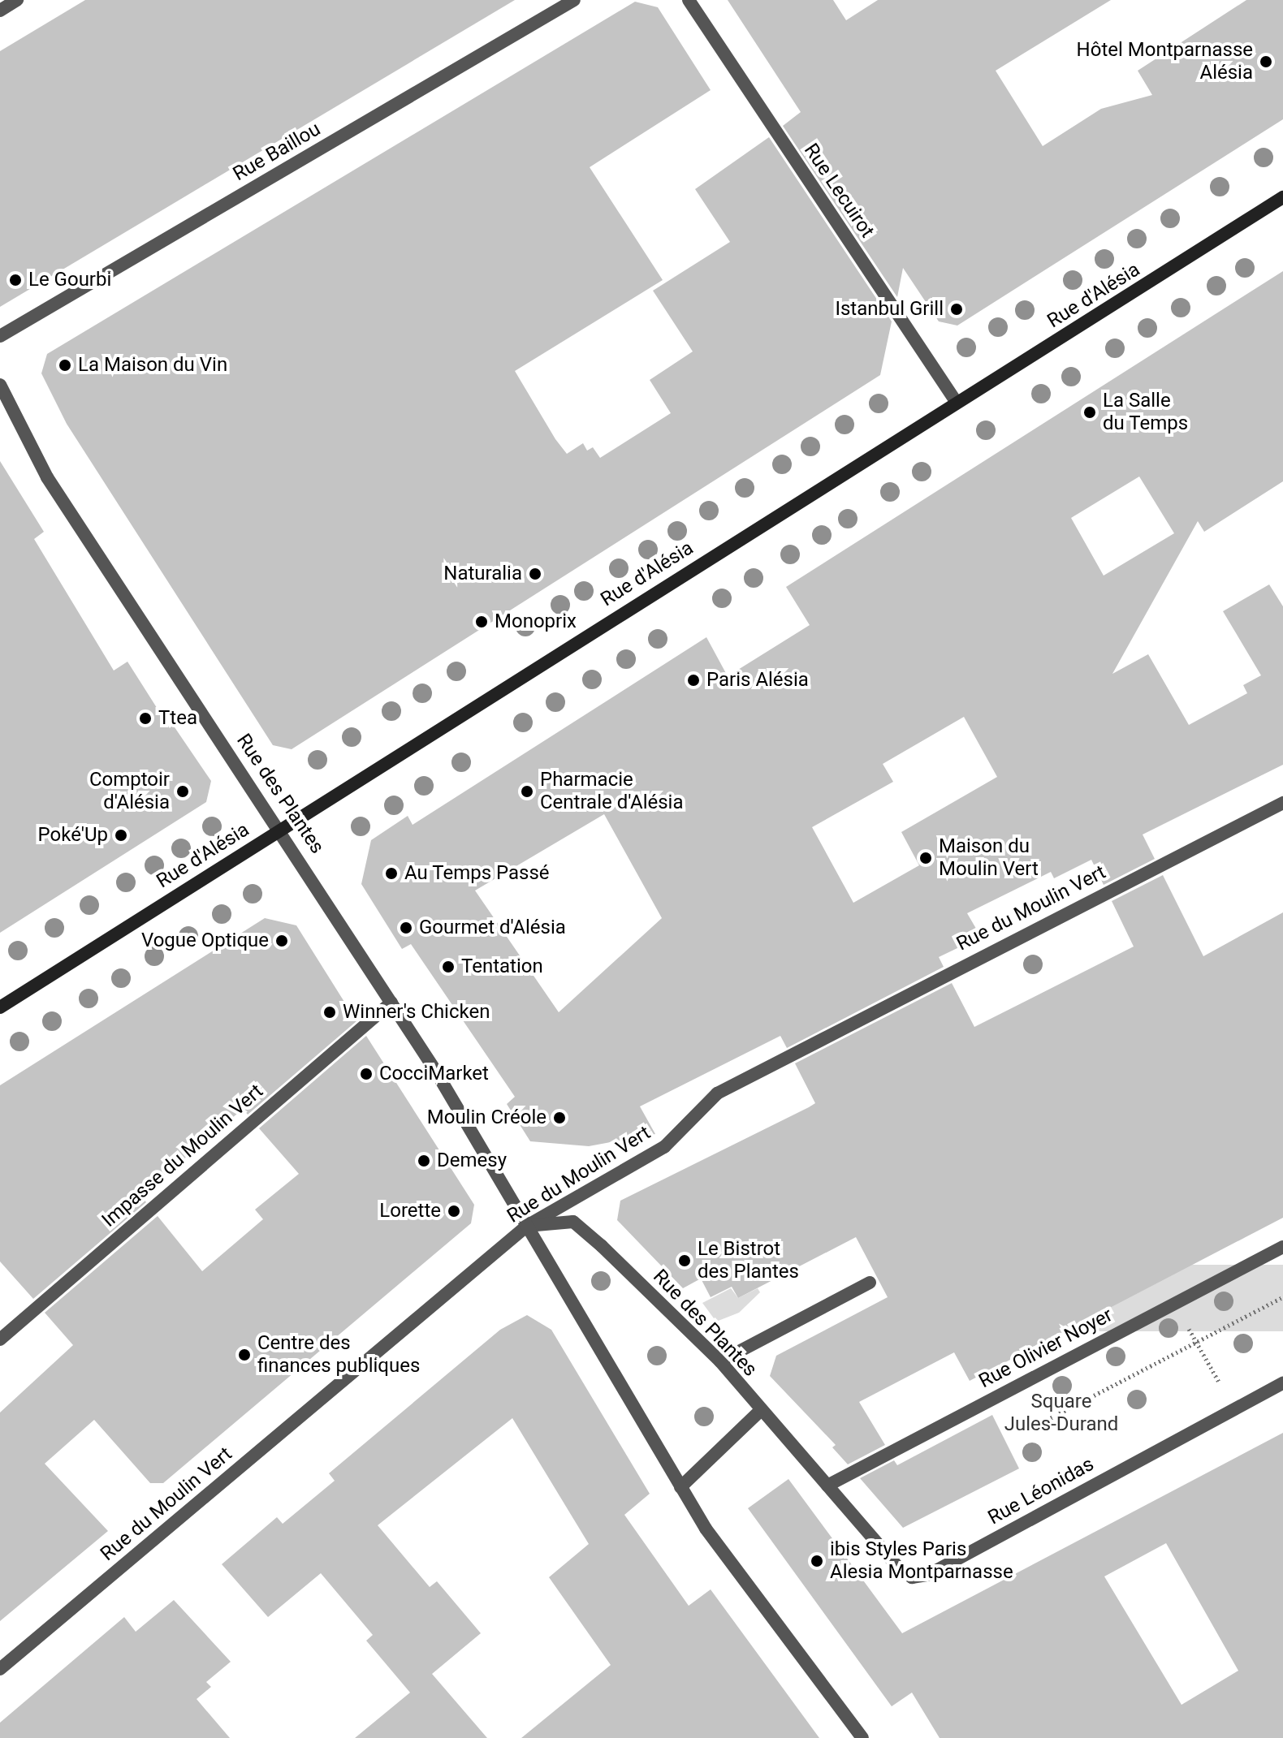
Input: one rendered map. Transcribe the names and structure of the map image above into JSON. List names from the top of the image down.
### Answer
{
  "streets": {
    "main road": ["Rue d'Alésia"],
    "street": [
      "Rue Baillou",
      "Rue Lecuirot",
      "Rue des Plantes",
      "Rue du Moulin Vert",
      "Impasse du Moulin Vert",
      "Rue Olivier Noyer",
      "Rue Léonidas"
    ]
  },
  "crossings": [
    ["Rue Lecuirot", "Rue d'Alésia"],
    ["Rue d'Alésia", "Rue des Plantes"],
    ["Rue des Plantes", "Rue du Moulin Vert"],
    ["Rue des Plantes", "Impasse du Moulin Vert"],
    ["Rue des Plantes", "Rue Léonidas"],
    ["Rue Olivier Noyer", "Rue Léonidas"]
  ],
  "parks": ["Square Jules-Durand"],
  "places": [
    "Hôtel Montparnasse Alésia",
    "Le Gourbi",
    "Istanbul Grill",
    "La Maison du Vin",
    "La Salle du Temps",
    "Naturalia",
    "Monoprix",
    "Paris Alésia",
    "Ttea",
    "Comptoir d'Alésia",
    "Pharmacie Centrale d'Alésia",
    "Poké'Up",
    "Maison du Moulin Vert",
    "Au Temps Passé",
    "Gourmet d'Alésia",
    "Vogue Optique",
    "Tentation",
    "Winner's Chicken",
    "CocciMarket",
    "Moulin Créole",
    "Demesy",
    "Lorette",
    "Le Bistrot des Plantes",
    "Centre des finances publiques",
    "ibis Styles Paris Alesia Montparnasse"
  ]
}
